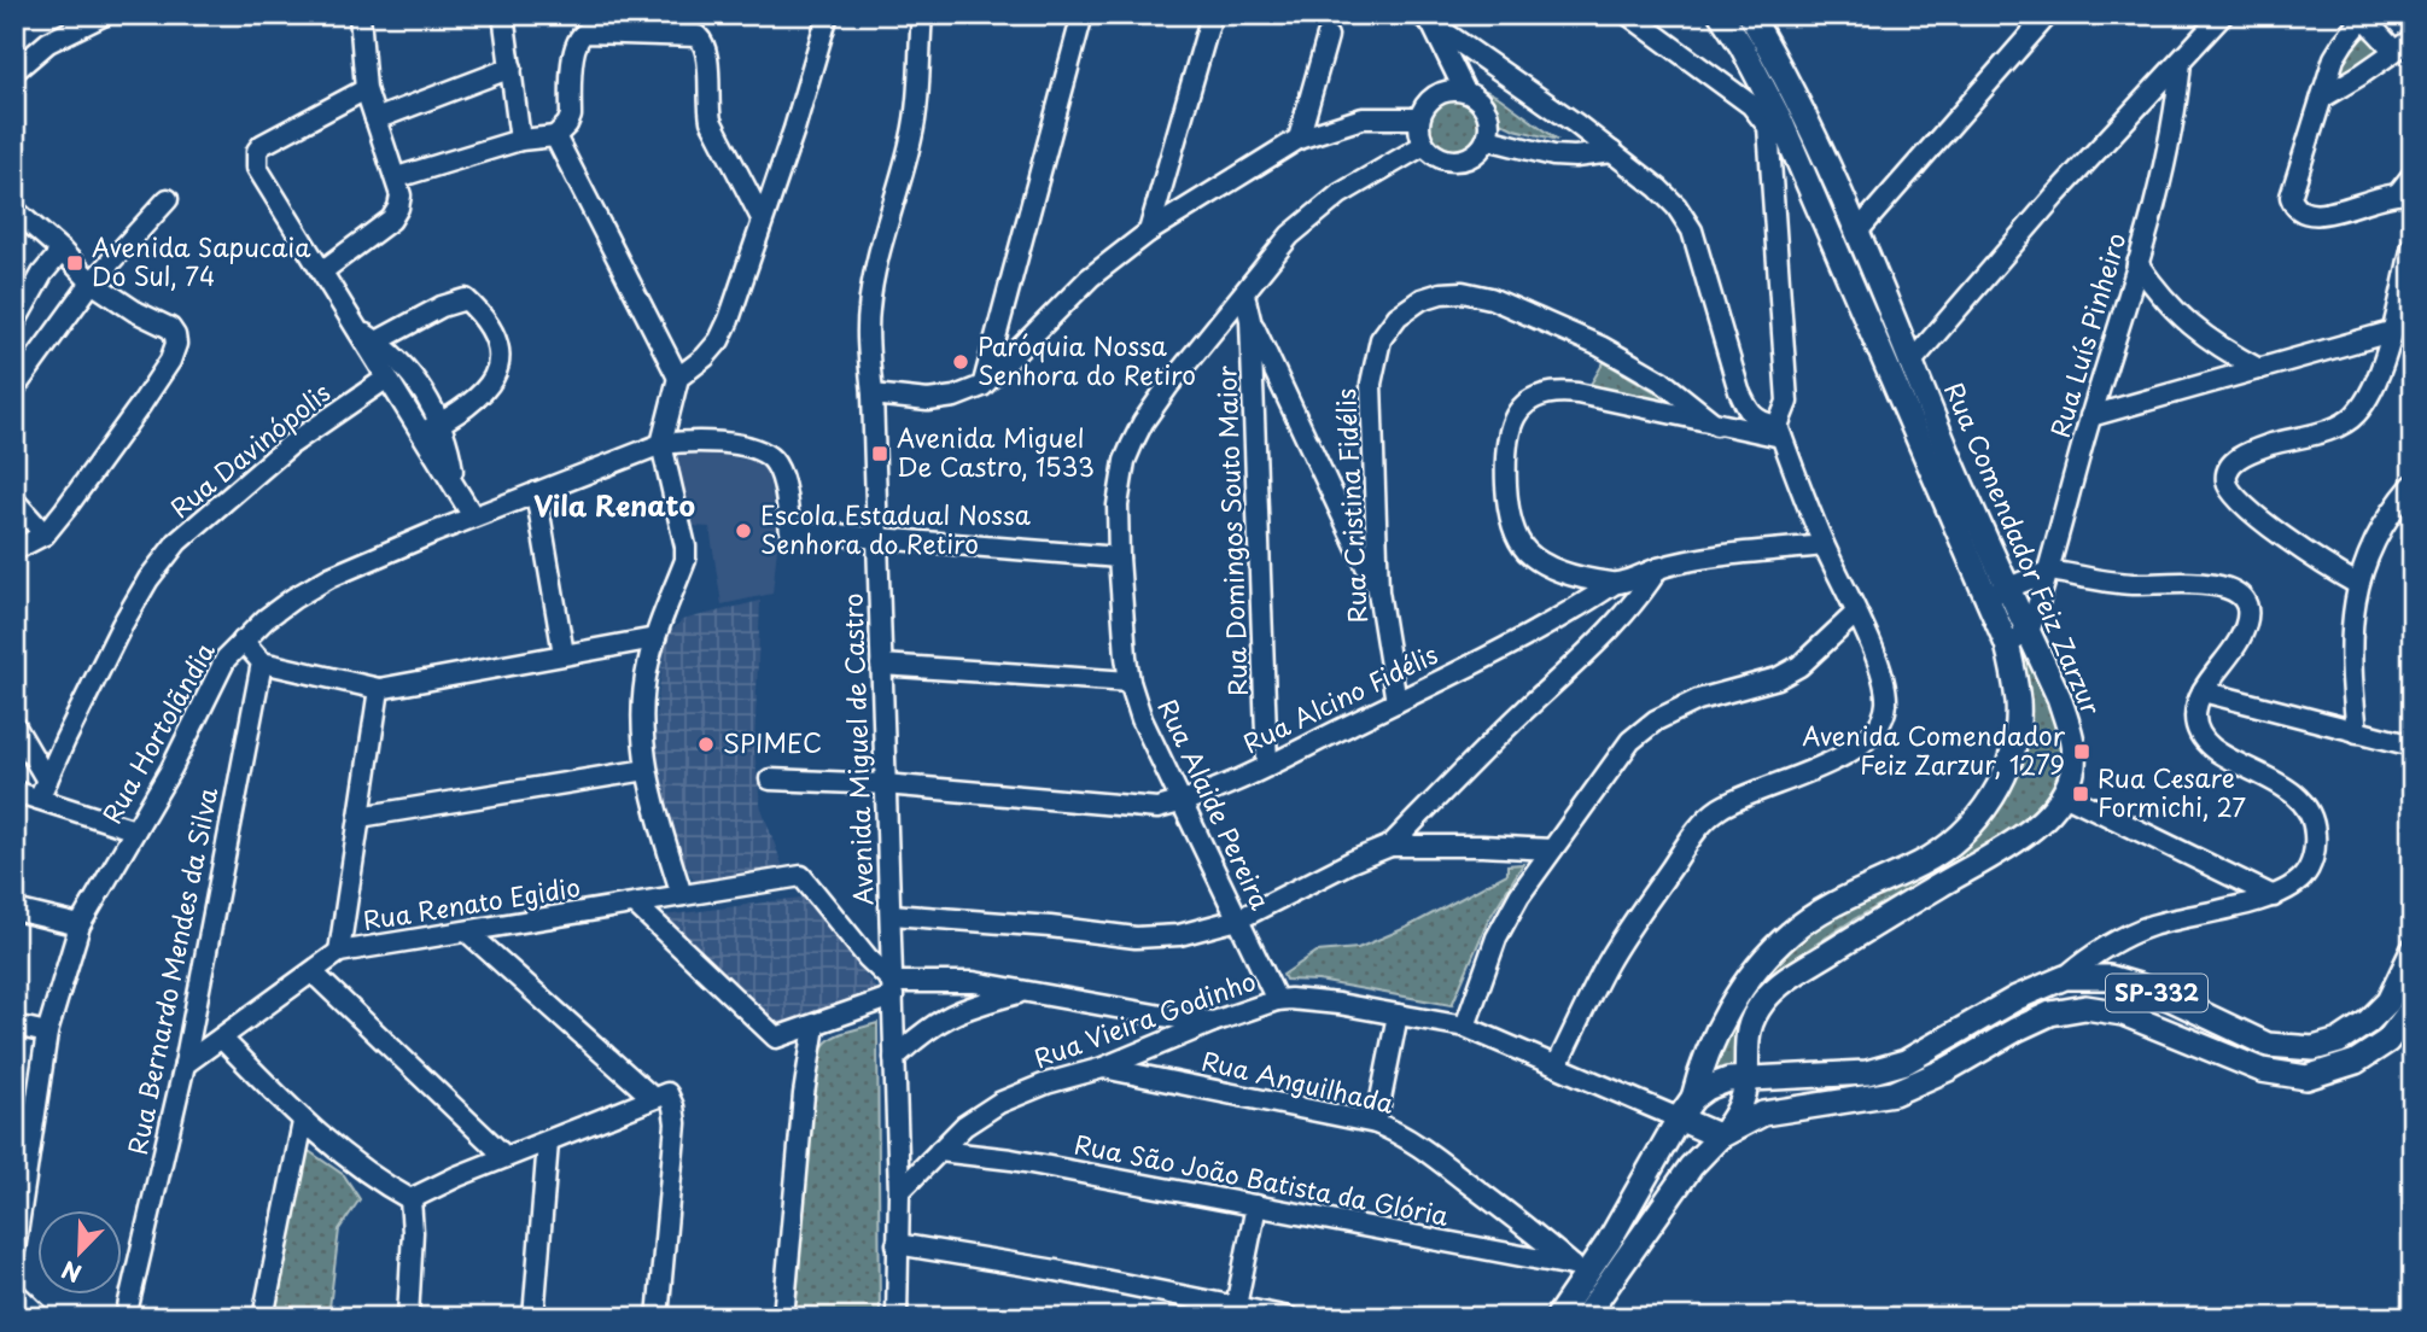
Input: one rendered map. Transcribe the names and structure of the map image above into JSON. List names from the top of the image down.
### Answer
{
  "streets": {
    "main road": ["Rua Comendador Feiz Zarzur", "SP-332"],
    "street": [
      "Rua Luís Pinheiro",
      "Rua Davinópolis",
      "Rua Cristina Fidélis",
      "Rua Domingos Souto Maior",
      "Rua Alcino Fidélis",
      "Rua Hortolãndia",
      "Avenida Miguel de Castro",
      "Rua Alaide Pereira",
      "Rua Renato Egidio",
      "Rua Bernardo Mendes da Silva",
      "Rua Vieira Godinho",
      "Rua Anguilhada",
      "Rua São João Batista da Glória"
    ]
  },
  "crossings": [
    ["Rua Luís Pinheiro", "Rua Comendador Feiz Zarzur"],
    ["Rua Cristina Fidélis", "Rua Alcino Fidélis"],
    ["Rua Domingos Souto Maior", "Rua Alcino Fidélis"],
    ["Rua Domingos Souto Maior", "Rua Alaide Pereira"],
    ["Rua Comendador Feiz Zarzur", "SP-332"],
    ["Rua Alcino Fidélis", "Avenida Miguel de Castro"],
    ["Rua Alcino Fidélis", "Rua Alaide Pereira"],
    ["Rua Hortolãndia", "Avenida Miguel de Castro"],
    ["Avenida Miguel de Castro", "Rua Renato Egidio"],
    ["Avenida Miguel de Castro", "Rua Vieira Godinho"],
    ["Rua Alaide Pereira", "Rua Vieira Godinho"],
    ["Rua Renato Egidio", "Rua Bernardo Mendes da Silva"],
    ["Rua Vieira Godinho", "Rua Anguilhada"],
    ["Rua Vieira Godinho", "Rua São João Batista da Glória"],
    ["Rua Anguilhada", "Rua São João Batista da Glória"]
  ],
  "districts": ["Vila Renato"],
  "places": {
    "transit": [
      "Avenida Sapucaia Do Sul, 74",
      "Avenida Miguel De Castro, 1533",
      "Avenida Comendador Feiz Zarzur, 1279",
      "Rua Cesare Formichi, 27"
    ],
    "other": ["Paróquia Nossa Senhora do Retiro", "Escola Estadual Nossa Senhora do Retiro", "SPIMEC"]
  },
  "north": "bottom left"
}
